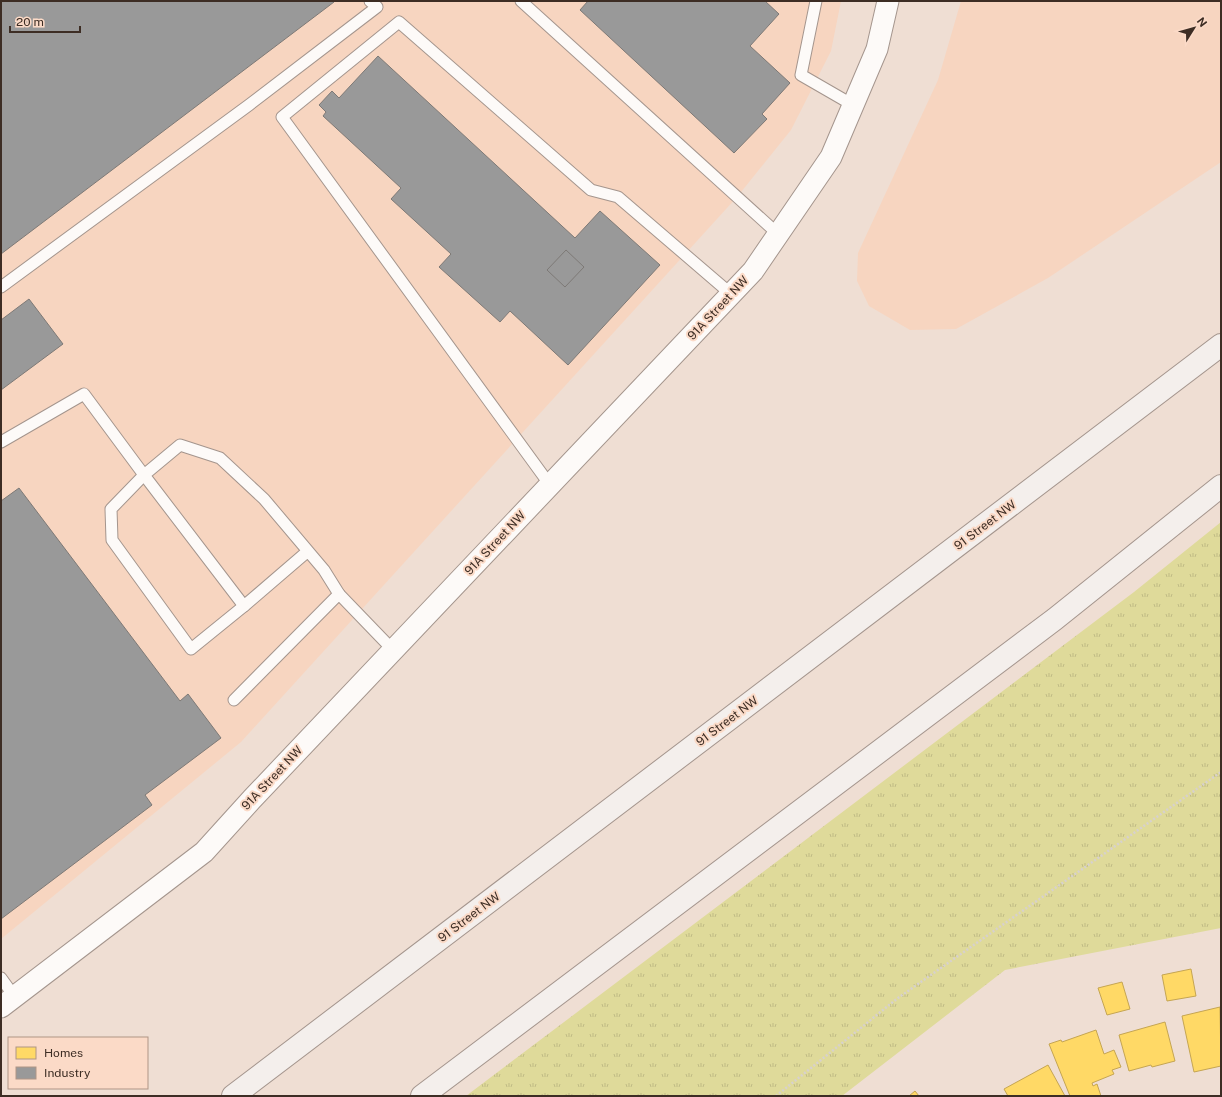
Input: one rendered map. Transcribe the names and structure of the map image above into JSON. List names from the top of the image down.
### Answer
{
  "streets": {
    "main road": ["91 Street NW"],
    "street": ["91A Street NW"]
  },
  "legend": ["Homes", "Industry"],
  "scale_bar": "20 m",
  "north": "top right"
}
